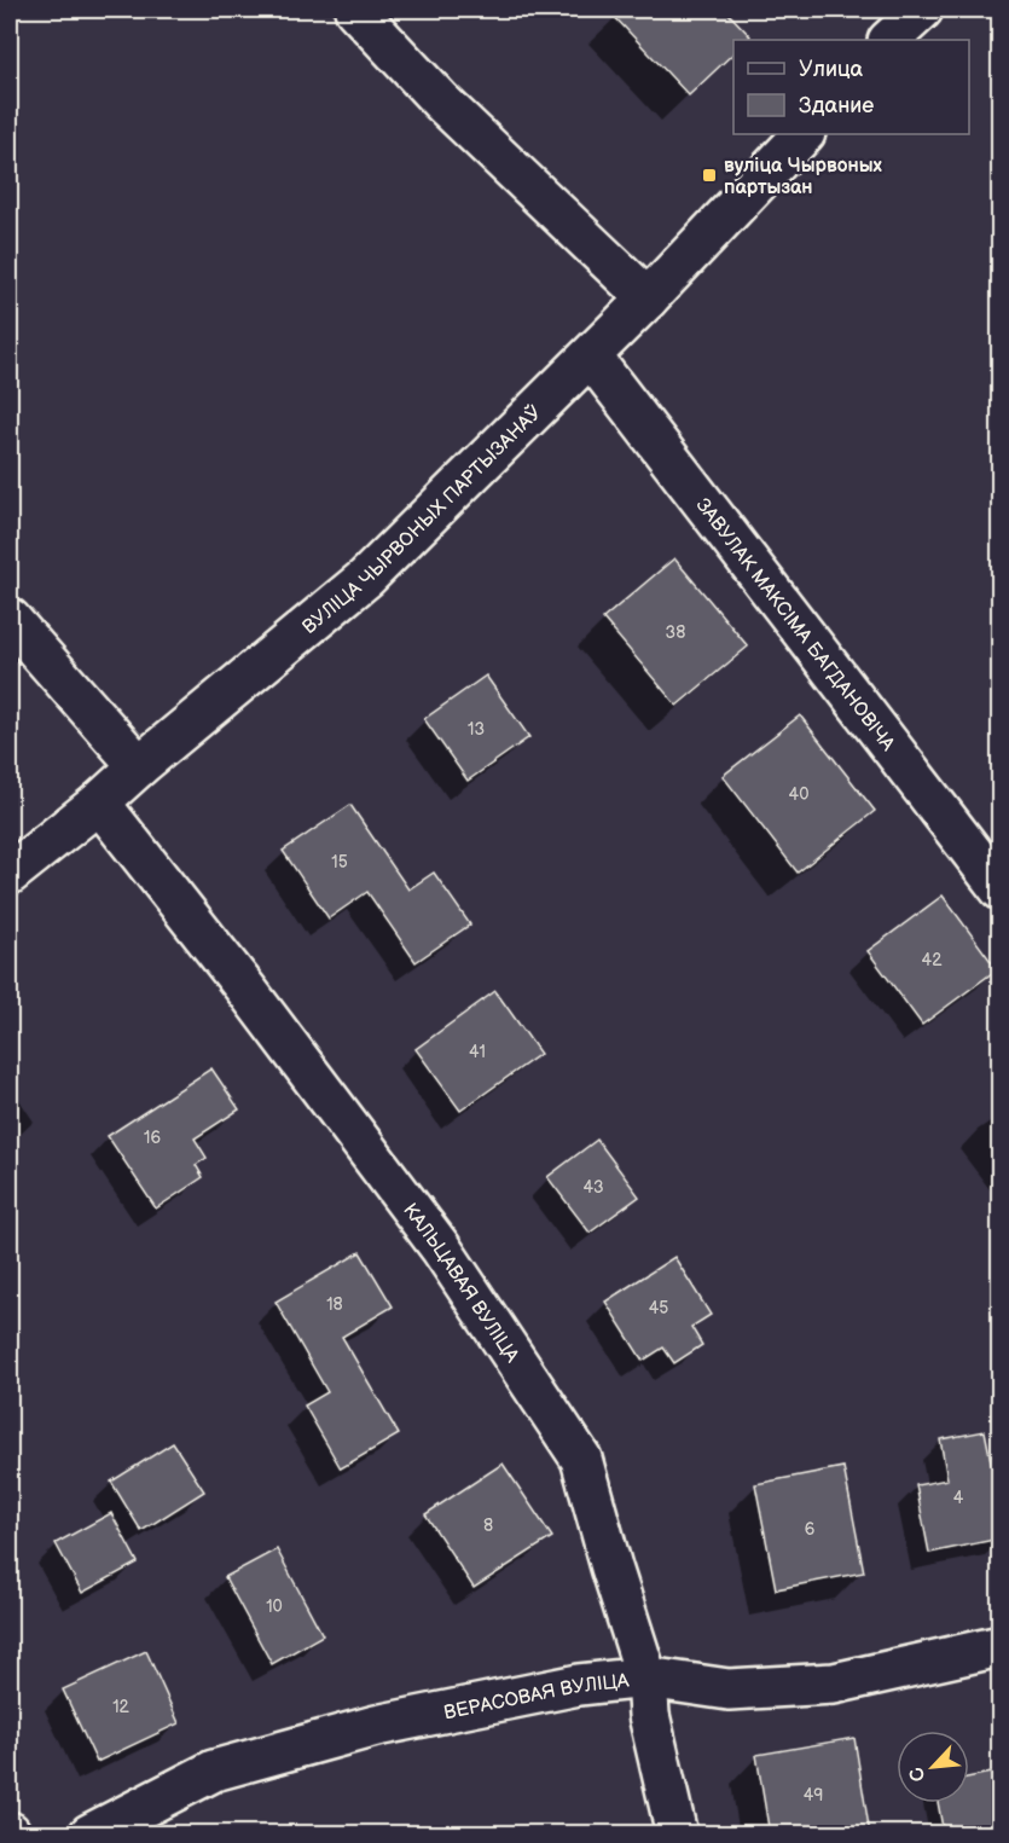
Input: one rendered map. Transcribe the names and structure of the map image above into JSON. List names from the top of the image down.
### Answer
{
  "streets": {
    "street": [
      "ВУЛІЦА ЧЫРВОНЫХ ПАРТЫЗАНАЎ",
      "ЗАВУЛАК МАКСІМА БАГДАНОВІЧА",
      "КАЛЬЦАВАЯ ВУЛІЦА",
      "ВЕРАСОВАЯ ВУЛІЦА"
    ]
  },
  "crossings": [
    ["ВУЛІЦА ЧЫРВОНЫХ ПАРТЫЗАНАЎ", "ЗАВУЛАК МАКСІМА БАГДАНОВІЧА"],
    ["ВУЛІЦА ЧЫРВОНЫХ ПАРТЫЗАНАЎ", "КАЛЬЦАВАЯ ВУЛІЦА"],
    ["КАЛЬЦАВАЯ ВУЛІЦА", "ВЕРАСОВАЯ ВУЛІЦА"]
  ],
  "places": {
    "transit": ["вуліца Чырвоных партызан"]
  },
  "house_numbers": [
    "38",
    "13",
    "40",
    "15",
    "42",
    "41",
    "16",
    "43",
    "18",
    "45",
    "4",
    "8",
    "6",
    "10",
    "12",
    "49"
  ],
  "legend": ["Улица", "Здание"],
  "north": "bottom left"
}
